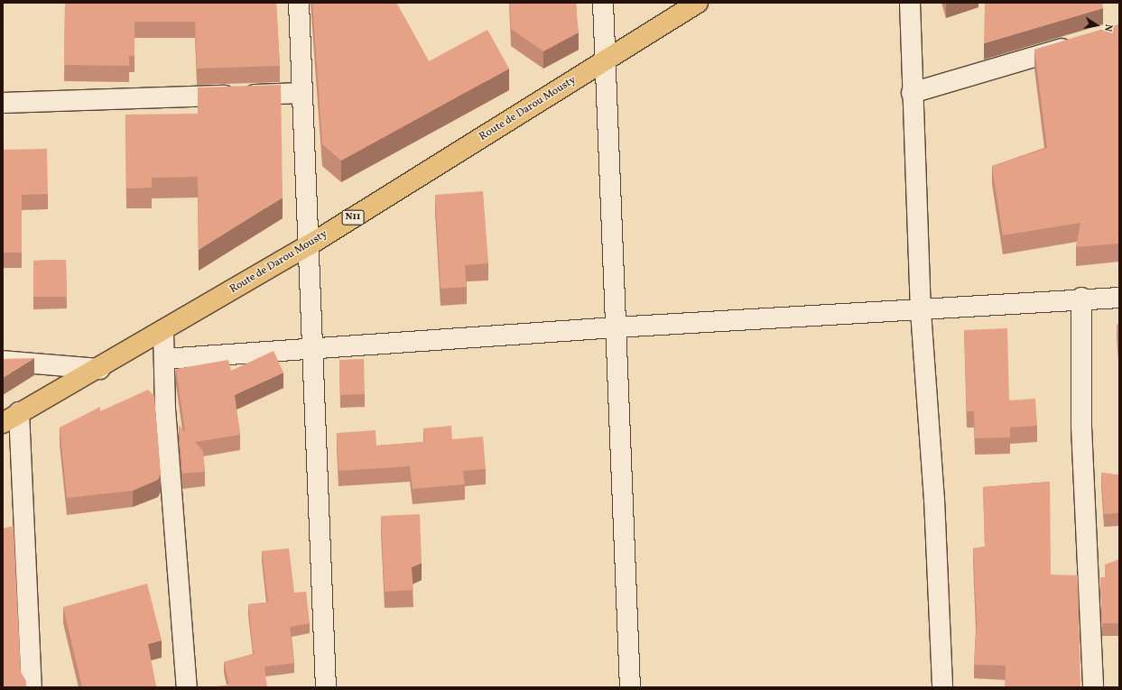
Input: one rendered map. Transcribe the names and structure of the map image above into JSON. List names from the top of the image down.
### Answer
{
  "streets": {
    "main road": ["Route de Darou Mousty", "N11"]
  },
  "north": "right"
}
